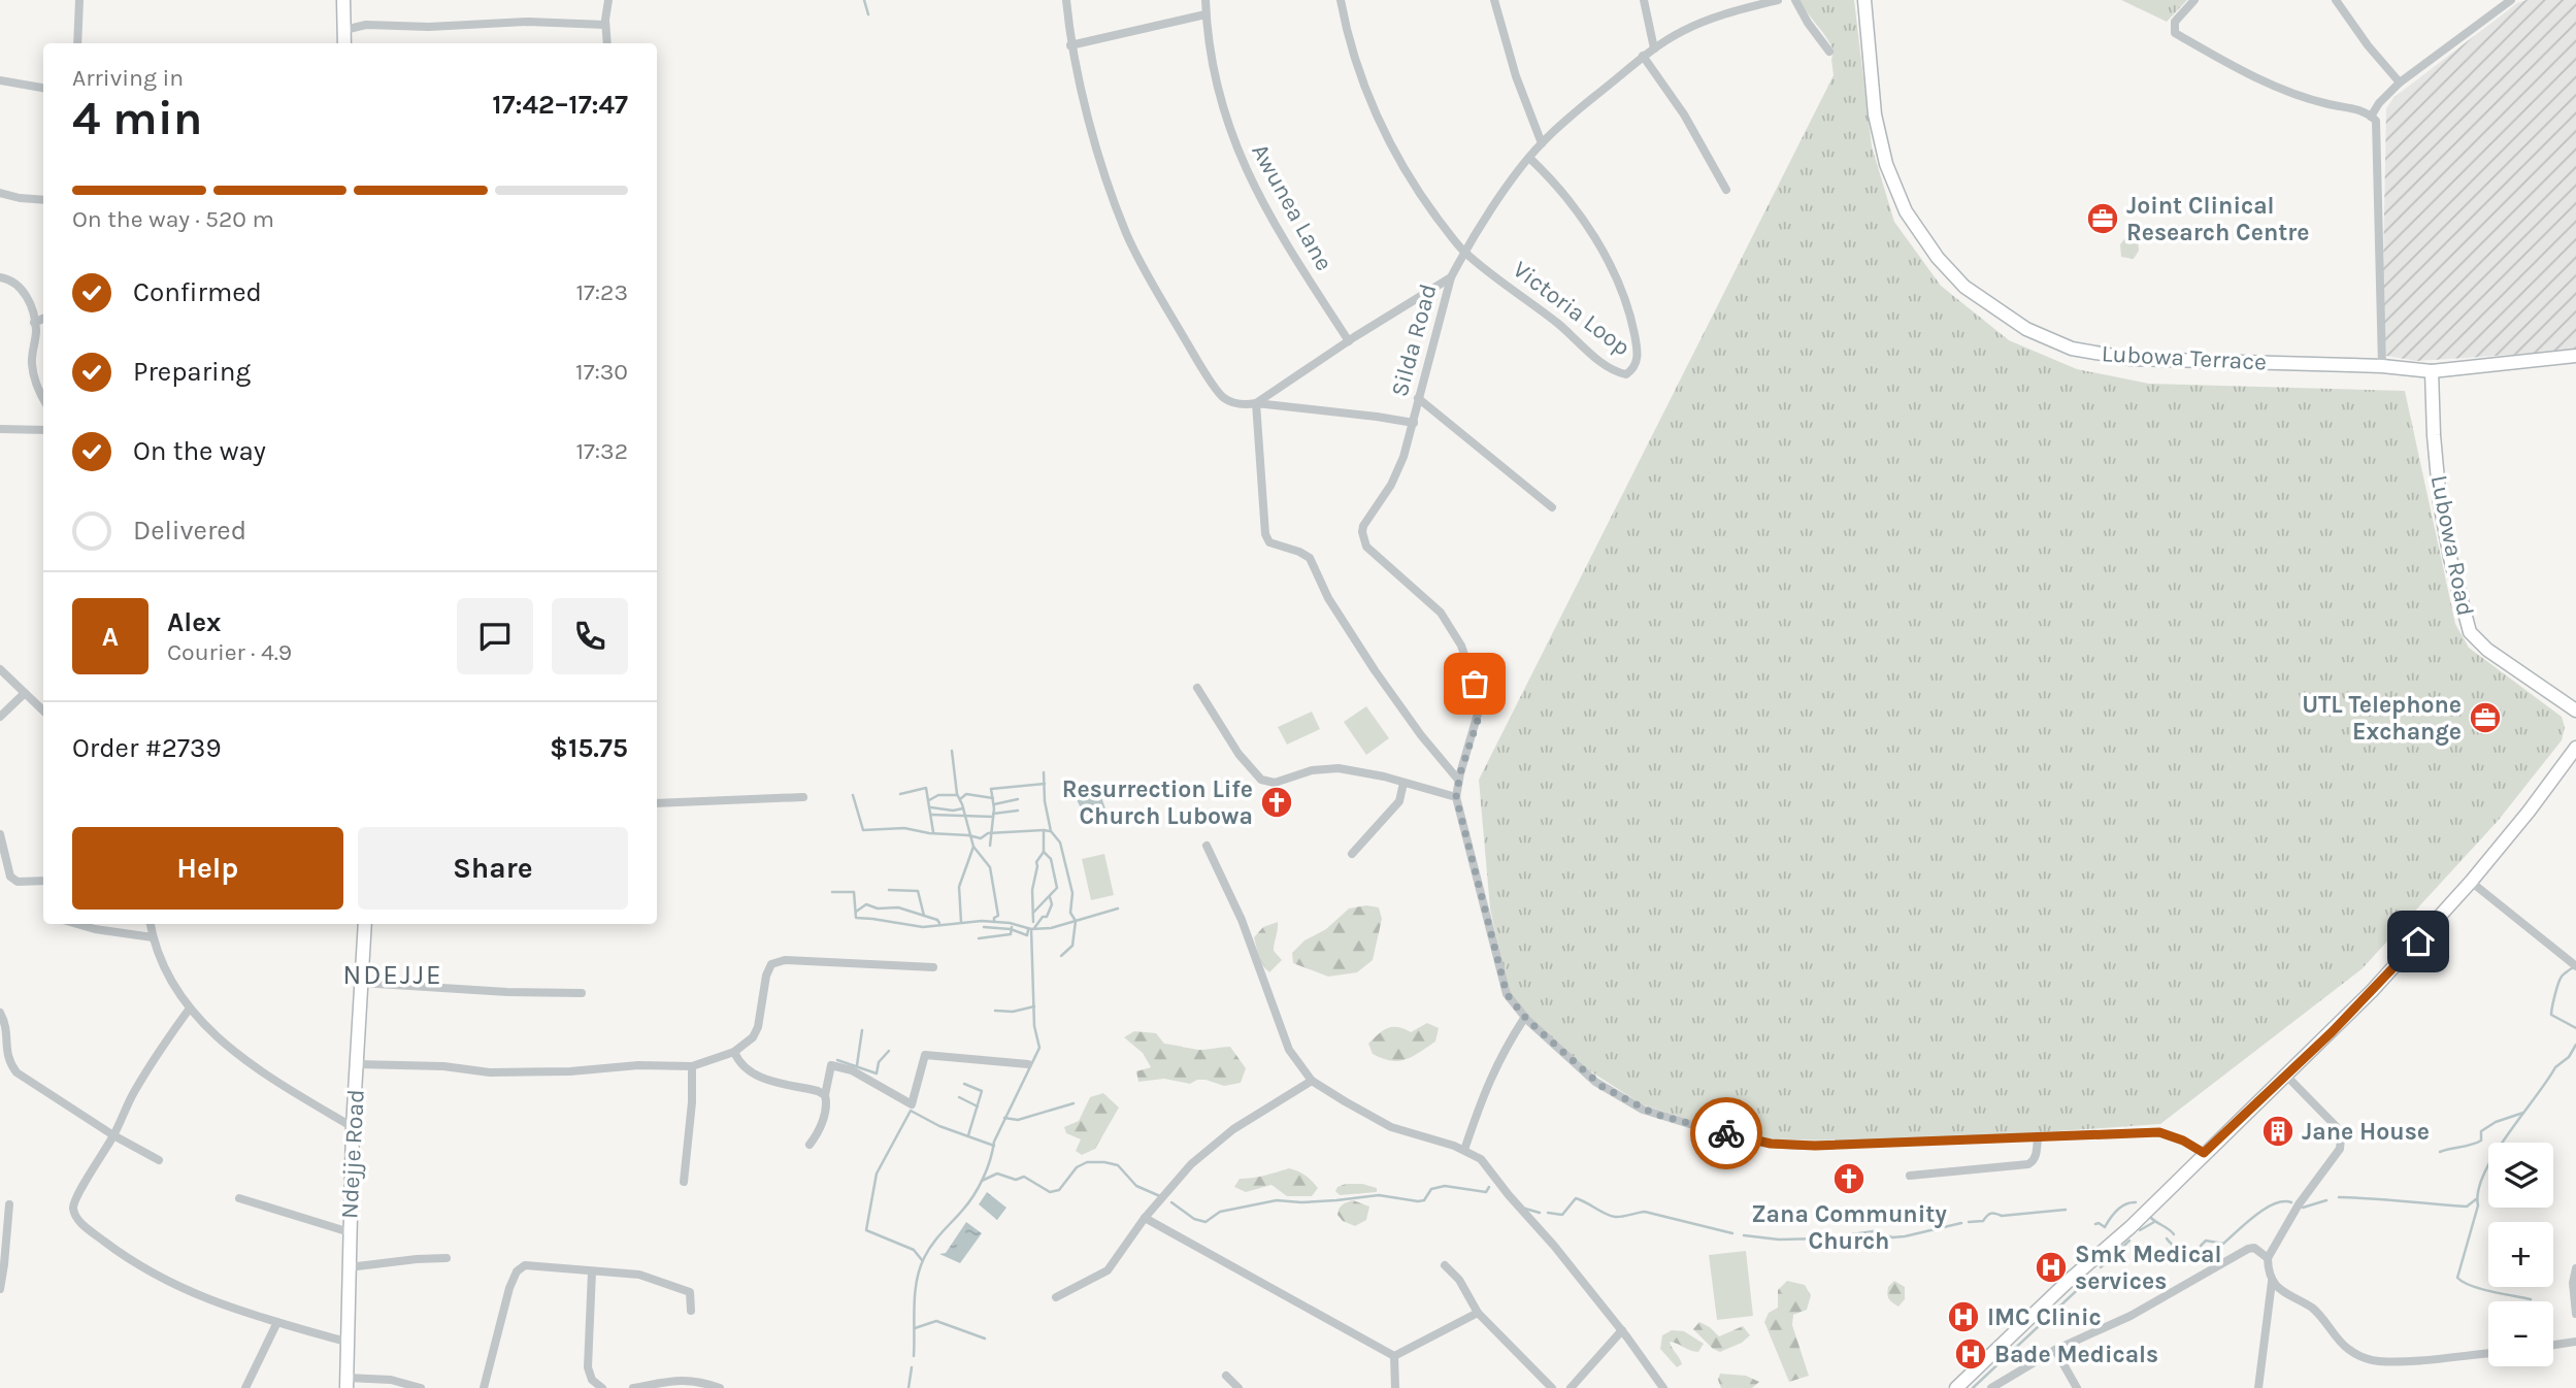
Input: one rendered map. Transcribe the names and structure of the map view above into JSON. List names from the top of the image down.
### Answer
{
  "streets": {
    "street": [
      "Awunea Lane",
      "Victoria Loop",
      "Silda Road",
      "Lubowa Terrace",
      "Lubowa Road",
      "Ndejje Road"
    ]
  },
  "crossings": [
    ["Victoria Loop", "Silda Road"],
    ["Lubowa Terrace", "Lubowa Road"]
  ],
  "districts": ["NDEJJE"],
  "places": {
    "office": ["Joint Clinical Research Centre", "UTL Telephone Exchange"],
    "church": ["Resurrection Life Church Lubowa", "Zana Community Church"],
    "building": ["Jane House"],
    "hospital": ["Smk Medical services", "IMC Clinic", "Bade Medicals"]
  },
  "page": {
    "heading": ["4 min", "Arriving in", "17:42–17:47"],
    "panel": [
      "Alex",
      "Courier · 4.9",
      "Order #2739",
      "$15.75"
    ],
    "bar": "On the way · 520 m",
    "list": [
      ["Confirmed", "17:23"],
      ["Preparing", "17:30"],
      ["On the way", "17:32"],
      "Delivered"
    ],
    "round": "A",
    "buttons": ["Help", "Share"],
    "map_buttons": ["+", "−"]
  }
}
